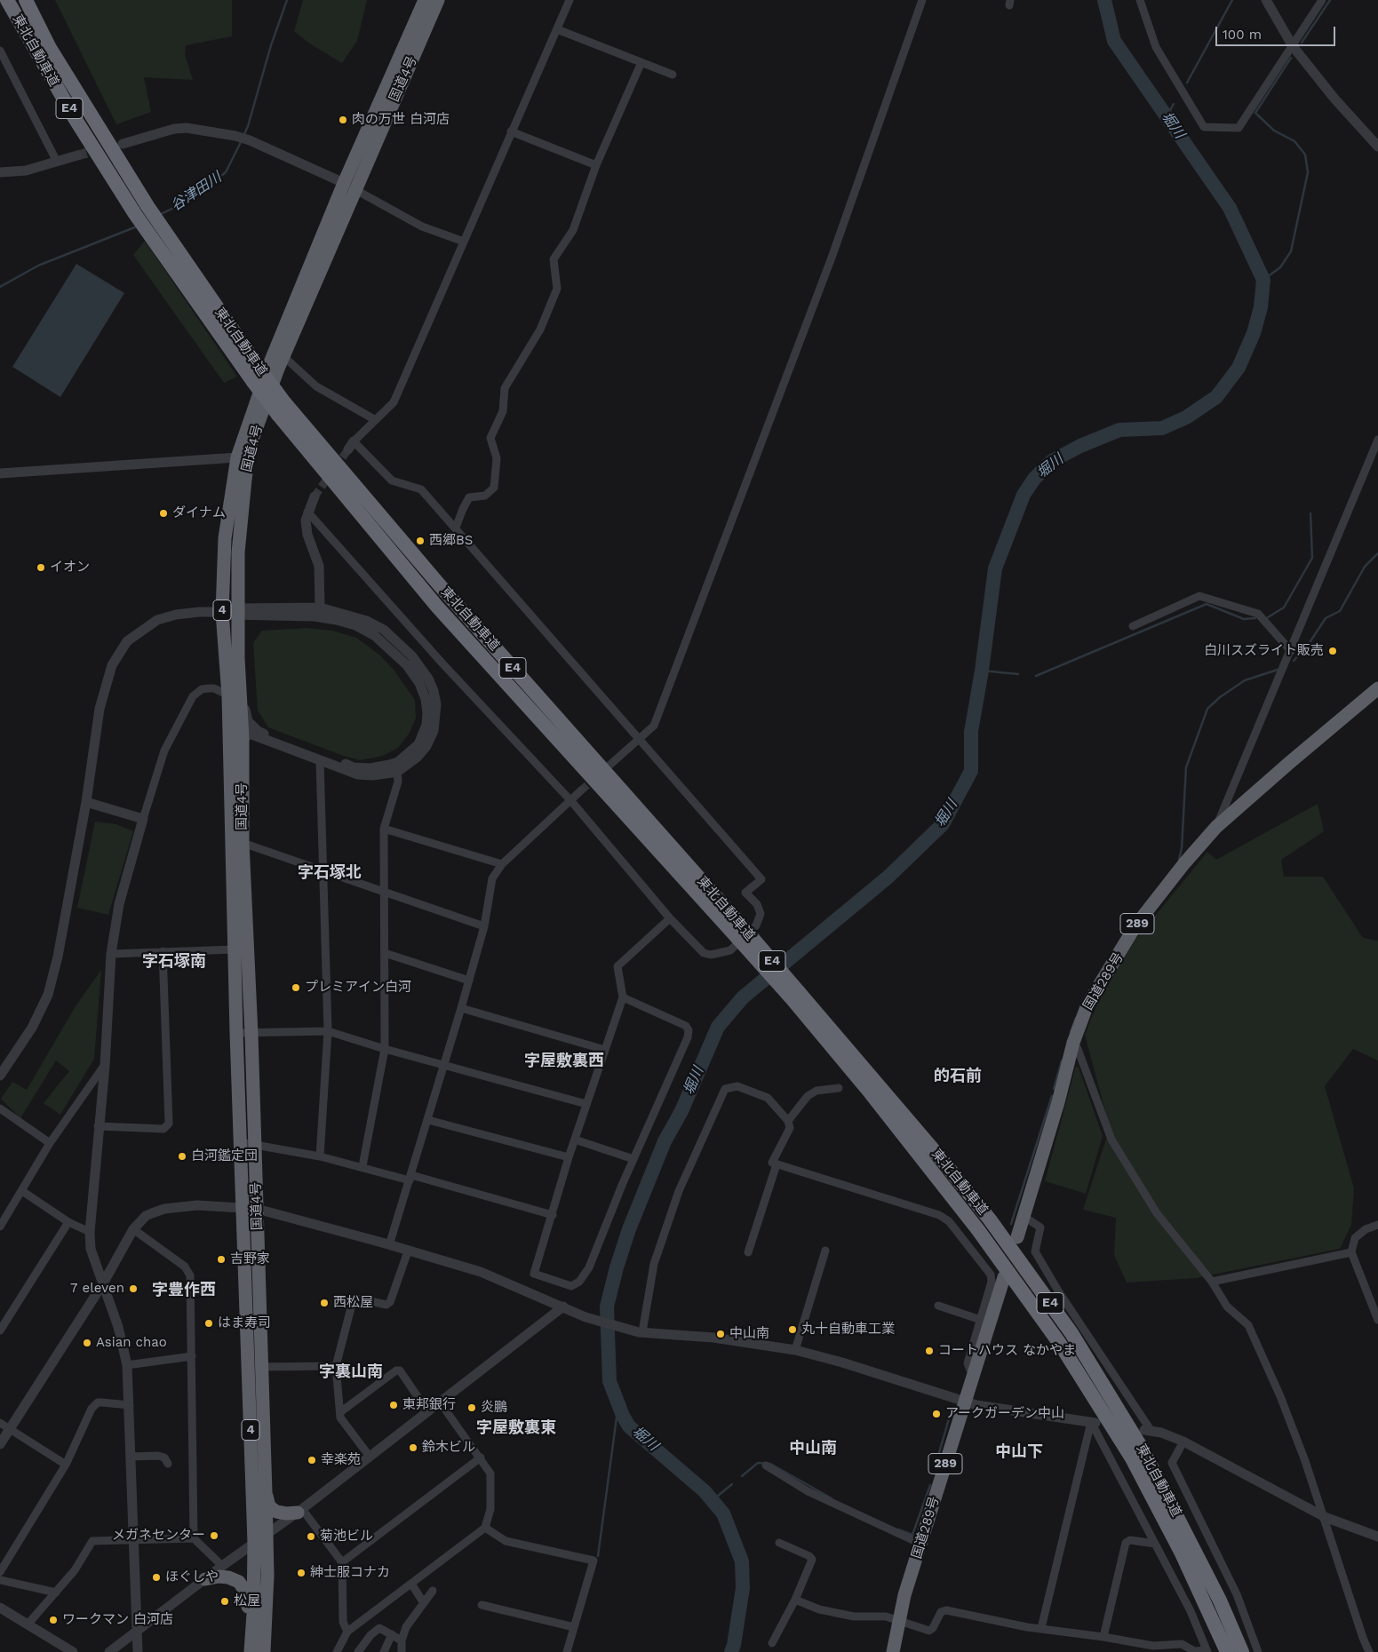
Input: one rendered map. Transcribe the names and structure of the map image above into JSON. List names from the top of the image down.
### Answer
{
  "streets": {
    "highway": [
      "東北自動車道",
      "国道4号",
      "E4",
      "4",
      "289",
      "国道289号"
    ]
  },
  "districts": [
    "字石塚北",
    "字石塚南",
    "字屋敷裏西",
    "的石前",
    "字豊作西",
    "字裏山南",
    "字屋敷裏東",
    "中山南",
    "中山下"
  ],
  "water": ["堀川", "谷津田川"],
  "places": [
    "肉の万世 白河店",
    "ダイナム",
    "西郷BS",
    "イオン",
    "白川スズライト販売",
    "プレミアイン白河",
    "白河鑑定団",
    "吉野家",
    "7 eleven",
    "西松屋",
    "はま寿司",
    "丸十自動車工業",
    "中山南",
    "Asian chao",
    "コートハウス なかやま",
    "東邦銀行",
    "炎鵬",
    "アークガーデン中山",
    "鈴木ビル",
    "幸楽苑",
    "メガネセンター",
    "菊池ビル",
    "紳士服コナカ",
    "ほぐしや",
    "松屋",
    "ワークマン 白河店"
  ],
  "scale_bar": "100 m"
}
